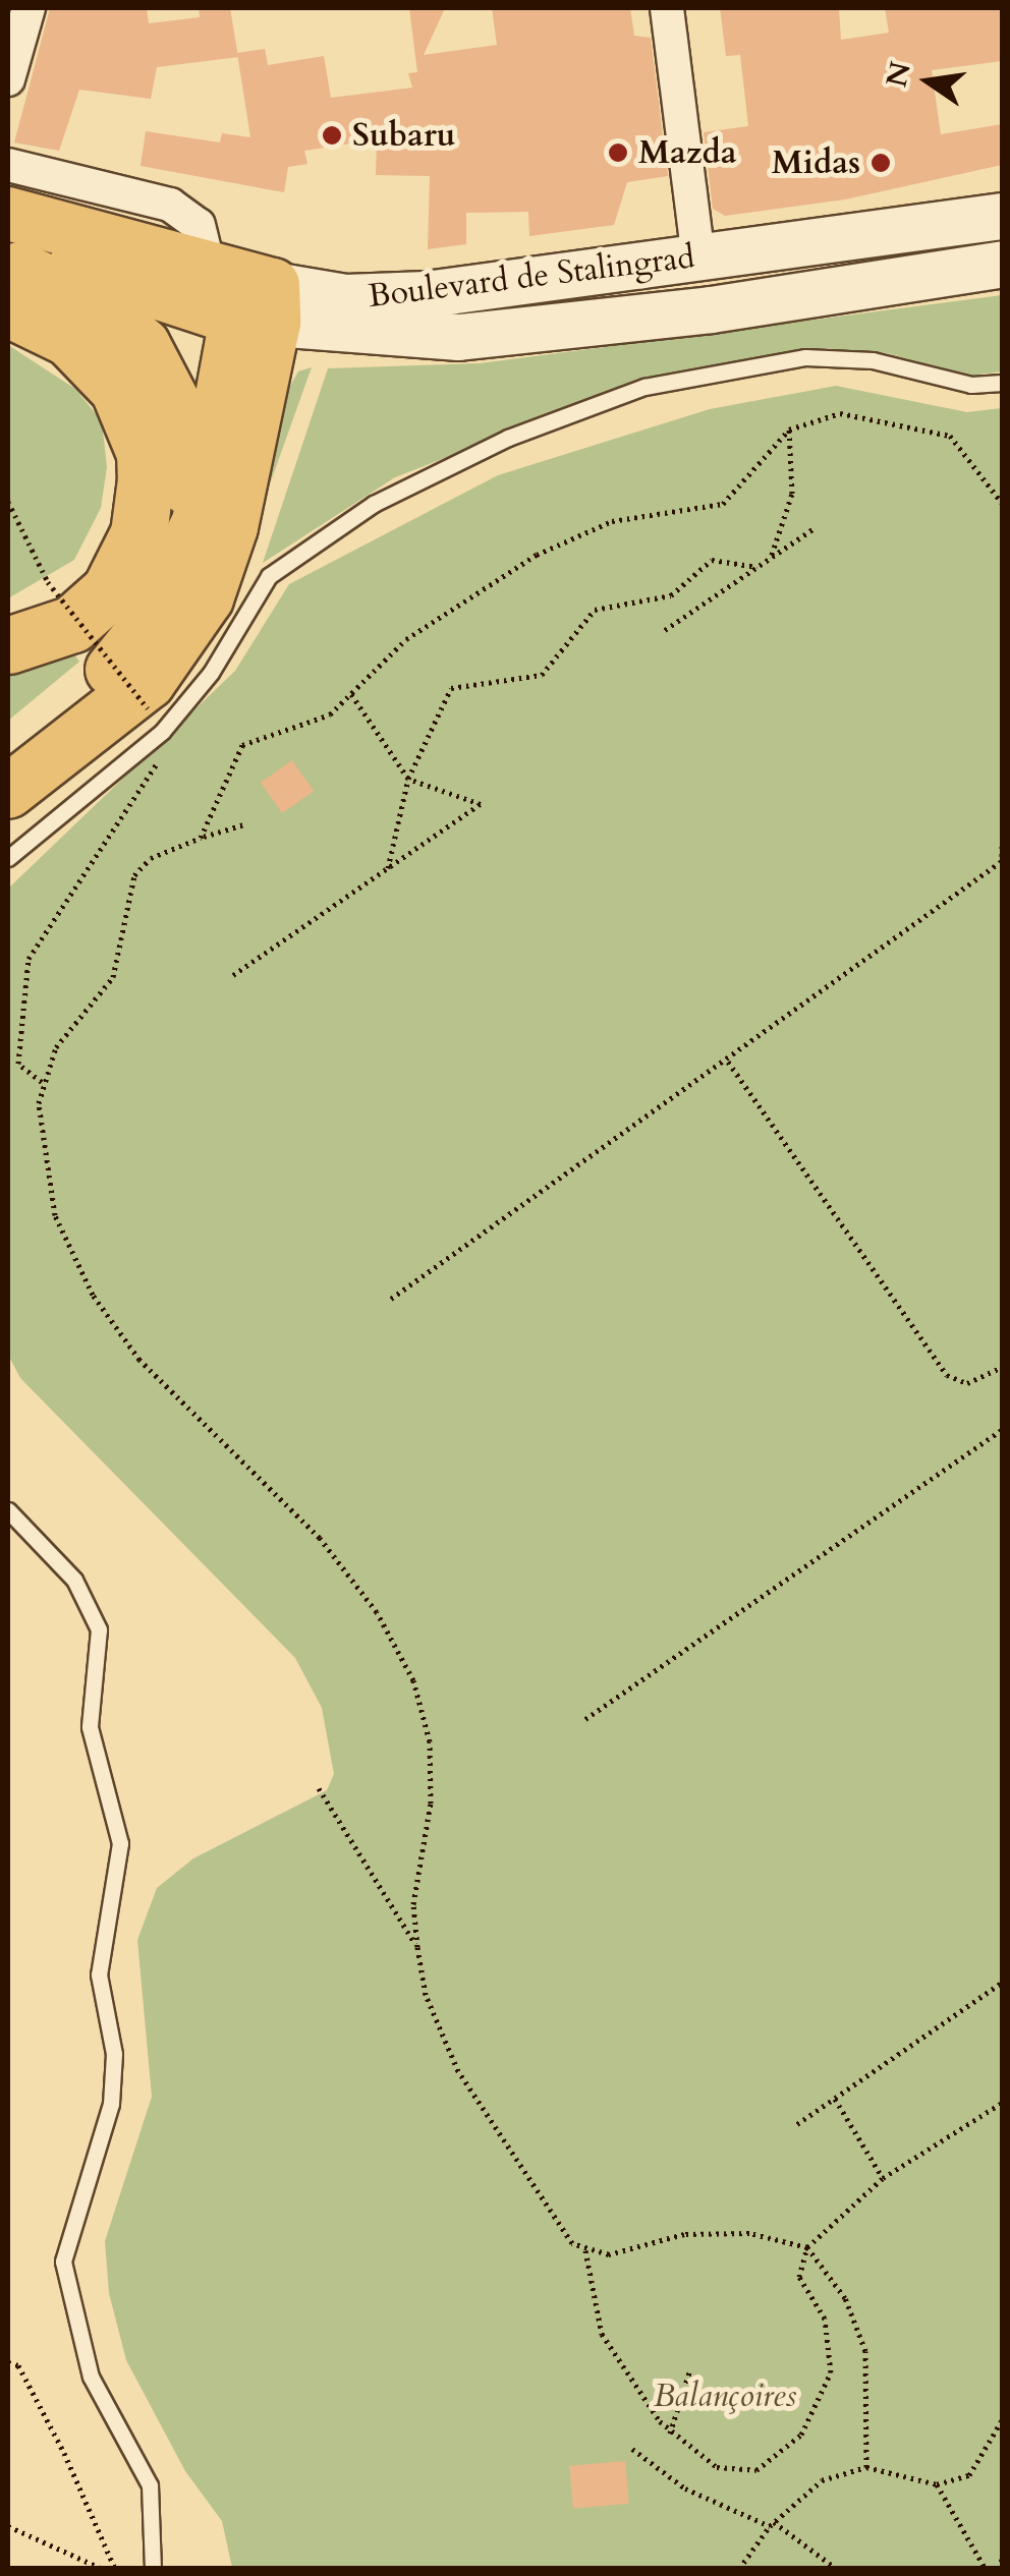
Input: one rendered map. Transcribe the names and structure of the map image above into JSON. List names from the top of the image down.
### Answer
{
  "streets": {
    "main road": ["Boulevard de Stalingrad"]
  },
  "parks": ["Balançoires"],
  "places": ["Subaru", "Mazda", "Midas"],
  "north": "left"
}
